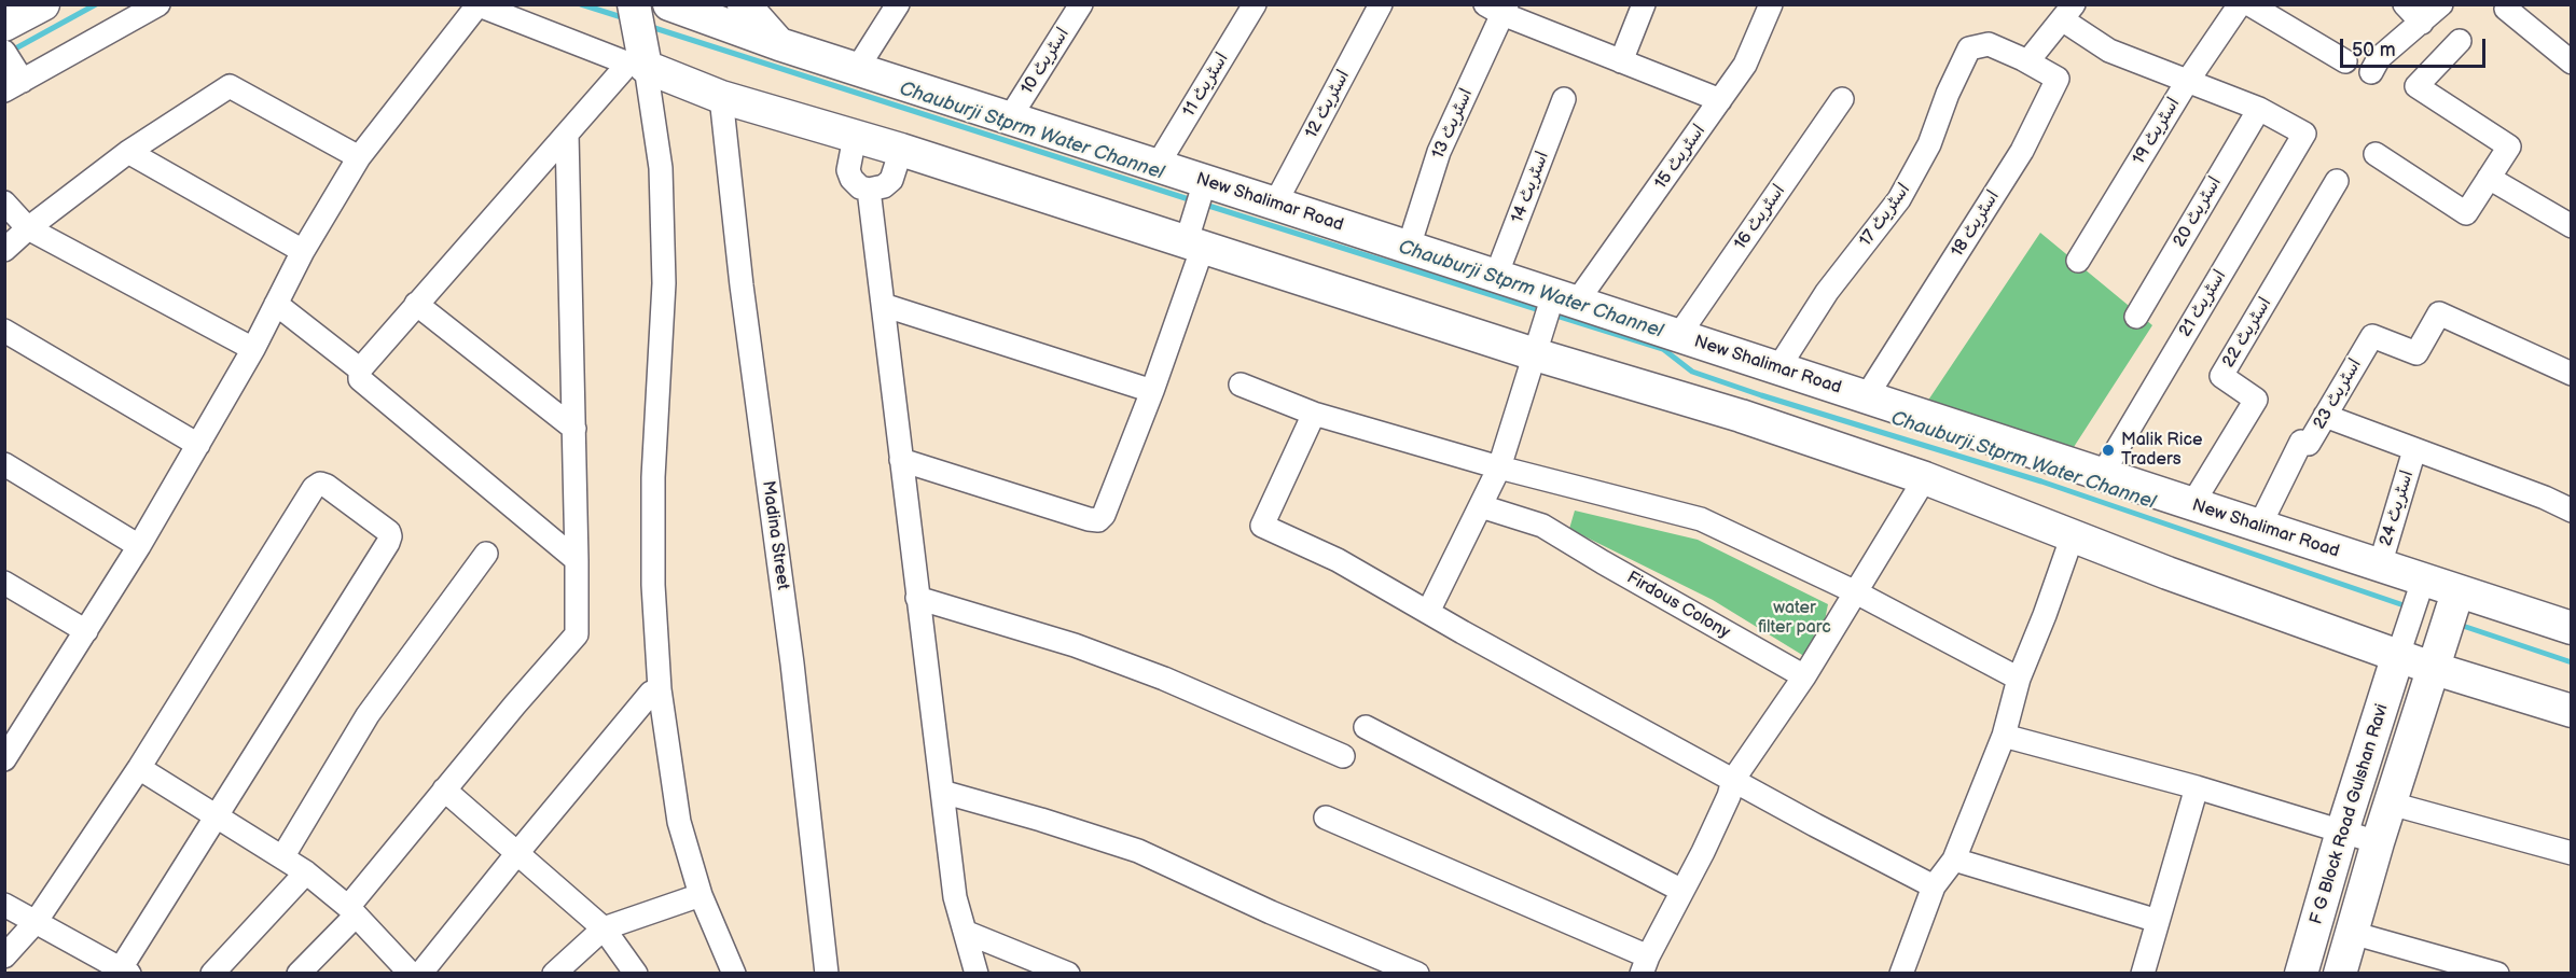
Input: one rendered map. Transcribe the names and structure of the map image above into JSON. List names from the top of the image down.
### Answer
{
  "streets": {
    "street": [
      "اسٹریٹ 10",
      "اسٹریٹ 11",
      "اسٹریٹ 12",
      "اسٹریٹ 13",
      "اسٹریٹ 19",
      "اسٹریٹ 15",
      "اسٹریٹ 14",
      "New Shalimar Road",
      "اسٹریٹ 20",
      "اسٹریٹ 17",
      "اسٹریٹ 16",
      "اسٹریٹ 18",
      "اسٹریٹ 21",
      "اسٹریٹ 22",
      "اسٹریٹ 23",
      "اسٹریٹ 24",
      "Madina Street",
      "Firdous Colony",
      "F G Block Road Gulshan Ravi"
    ]
  },
  "crossings": [
    ["اسٹریٹ 10", "New Shalimar Road"],
    ["اسٹریٹ 11", "New Shalimar Road"],
    ["اسٹریٹ 12", "New Shalimar Road"],
    ["اسٹریٹ 13", "New Shalimar Road"],
    ["اسٹریٹ 15", "New Shalimar Road"],
    ["اسٹریٹ 14", "New Shalimar Road"],
    ["New Shalimar Road", "اسٹریٹ 17"],
    ["New Shalimar Road", "اسٹریٹ 16"],
    ["New Shalimar Road", "اسٹریٹ 18"],
    ["New Shalimar Road", "اسٹریٹ 21"],
    ["New Shalimar Road", "اسٹریٹ 22"],
    ["New Shalimar Road", "اسٹریٹ 23"],
    ["New Shalimar Road", "اسٹریٹ 24"],
    ["New Shalimar Road", "F G Block Road Gulshan Ravi"],
    ["اسٹریٹ 20", "اسٹریٹ 21"],
    ["اسٹریٹ 17", "اسٹریٹ 18"]
  ],
  "water": ["Chauburji Stprm Water Channel"],
  "parks": ["water filter parc"],
  "places": ["Malik Rice Traders"],
  "scale_bar": "50 m"
}
